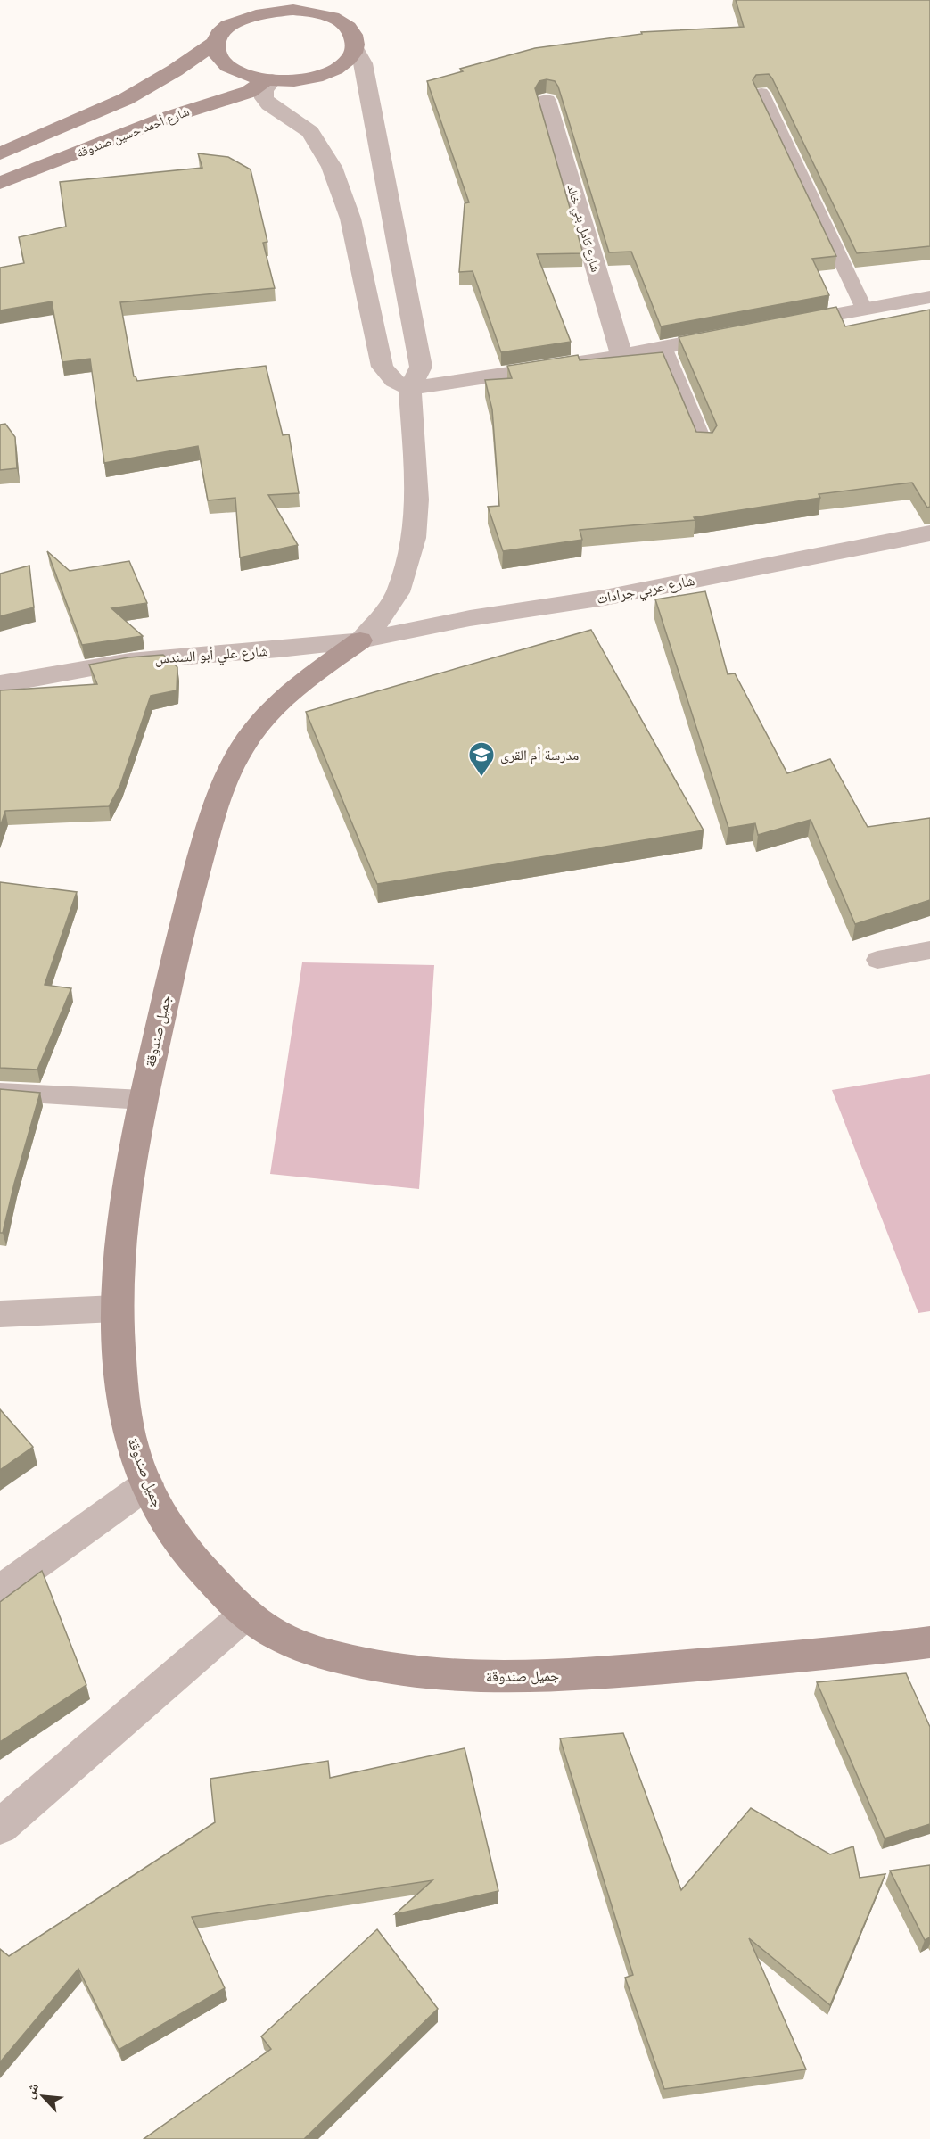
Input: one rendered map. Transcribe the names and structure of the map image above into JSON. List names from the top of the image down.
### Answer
{
  "streets": {
    "main road": ["شارع أحمد حسين صندوقة", "جميل صندوقة"],
    "street": ["شارع كامل بني خالد", "شارع عربي جرادات", "شارع علي أبو السندس"]
  },
  "crossings": [
    ["شارع عربي جرادات", "شارع علي أبو السندس"],
    ["شارع عربي جرادات", "جميل صندوقة"],
    ["شارع علي أبو السندس", "جميل صندوقة"]
  ],
  "places": {
    "school or university": ["مدرسة أم القرى"]
  },
  "north": "top left"
}
